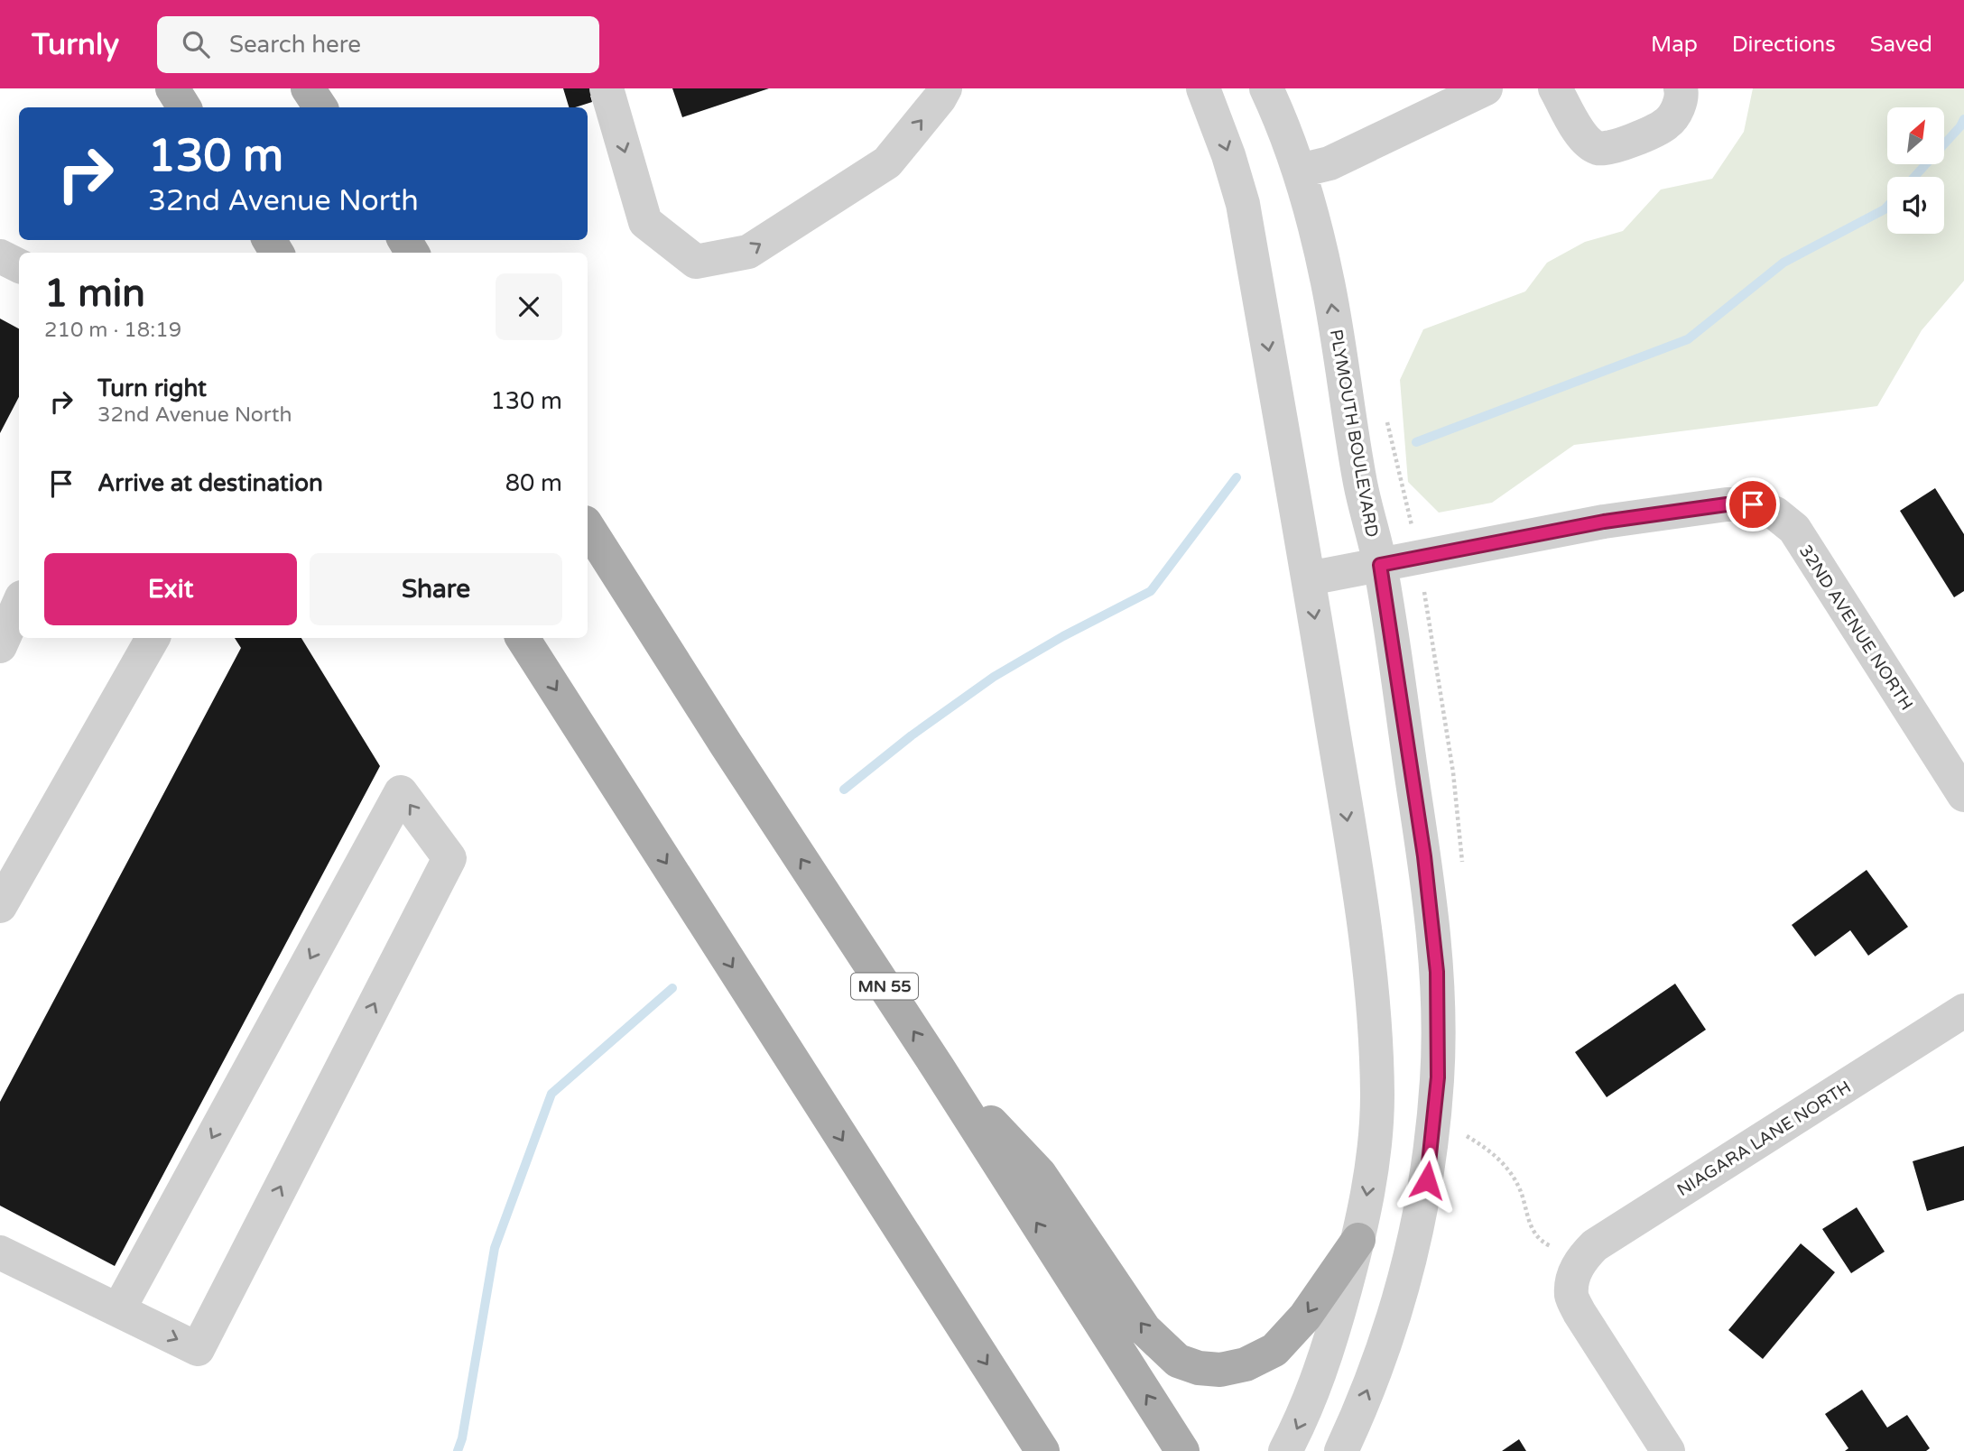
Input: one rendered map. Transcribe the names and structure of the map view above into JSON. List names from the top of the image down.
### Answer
{
  "streets": {
    "main road": ["MN 55"],
    "street": ["PLYMOUTH BOULEVARD", "32ND AVENUE NORTH", "NIAGARA LANE NORTH"]
  },
  "crossings": [
    ["PLYMOUTH BOULEVARD", "32ND AVENUE NORTH"]
  ],
  "north": "top right",
  "page": {
    "header": "Turnly",
    "search": "Search here",
    "nav": ["Map", "Directions", "Saved"],
    "turn": ["130 m", "32nd Avenue North"],
    "heading": ["1 min", "210 m · 18:19"],
    "list": [
      {
        "name": "Turn right",
        "note": "32nd Avenue North",
        "value": "130 m"
      },
      {
        "name": "Arrive at destination",
        "value": "80 m"
      }
    ],
    "buttons": ["Exit", "Share"]
  }
}
